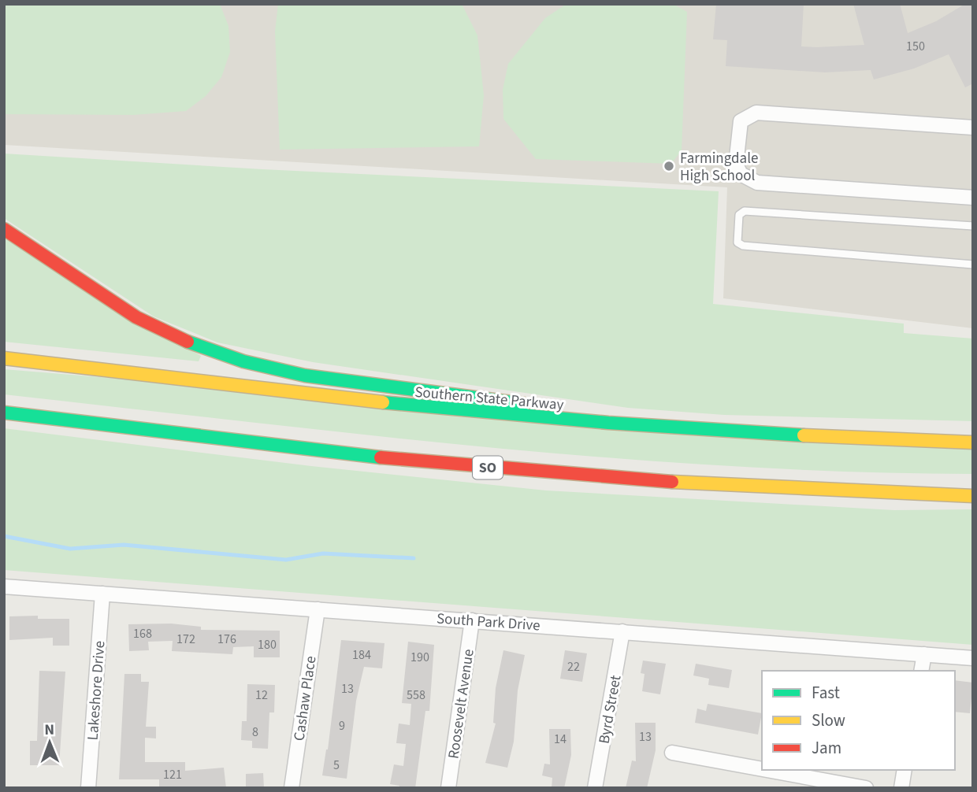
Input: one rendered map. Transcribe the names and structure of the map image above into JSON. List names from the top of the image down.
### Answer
{
  "streets": {
    "highway": ["Southern State Parkway", "SO"],
    "street": [
      "South Park Drive",
      "Lakeshore Drive",
      "Cashaw Place",
      "Roosevelt Avenue",
      "Byrd Street"
    ]
  },
  "crossings": [
    ["South Park Drive", "Lakeshore Drive"],
    ["South Park Drive", "Cashaw Place"],
    ["South Park Drive", "Roosevelt Avenue"],
    ["South Park Drive", "Byrd Street"]
  ],
  "places": ["Farmingdale High School"],
  "house_numbers": [
    "150",
    "168",
    "172",
    "176",
    "180",
    "184",
    "190",
    "22",
    "13",
    "12",
    "558",
    "9",
    "8",
    "13",
    "14",
    "5",
    "121"
  ],
  "legend": ["Fast", "Slow", "Jam"],
  "north": "top"
}
